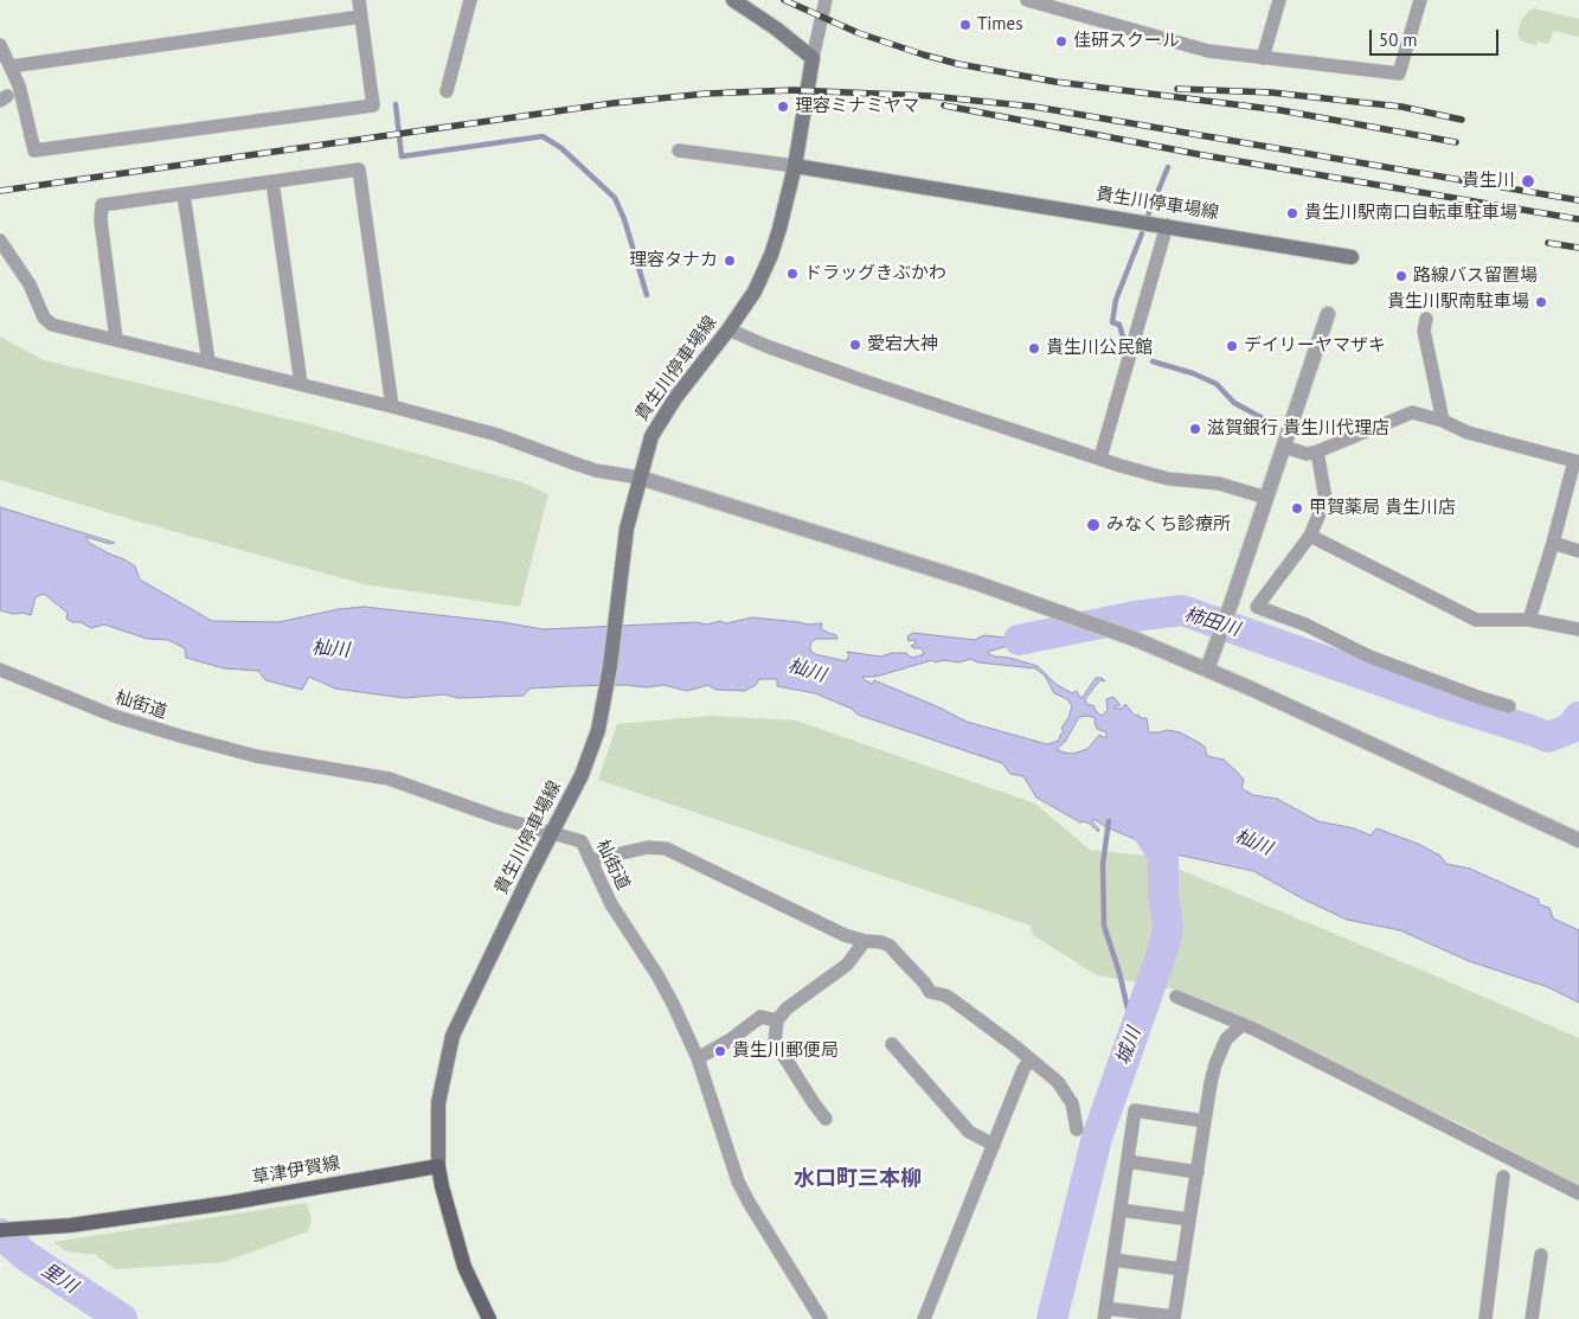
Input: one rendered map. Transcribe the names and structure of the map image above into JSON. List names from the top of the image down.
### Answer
{
  "streets": {
    "main road": ["貴生川停車場線", "草津伊賀線"],
    "street": ["杣街道"]
  },
  "crossings": [
    ["貴生川停車場線", "杣街道"],
    ["貴生川停車場線", "草津伊賀線"]
  ],
  "districts": ["水口町三本柳"],
  "water": [
    "柿田川",
    "杣川",
    "城川",
    "里川"
  ],
  "places": [
    "Times",
    "佳研スクール",
    "理容ミナミヤマ",
    "貴生川",
    "貴生川駅南口自転車駐車場",
    "理容タナカ",
    "ドラッグきぶかわ",
    "路線バス留置場",
    "貴生川駅南駐車場",
    "愛宕大神",
    "デイリーヤマザキ",
    "貴生川公民館",
    "滋賀銀行 貴生川代理店",
    "甲賀薬局 貴生川店",
    "みなくち診療所",
    "貴生川郵便局"
  ],
  "scale_bar": "50 m"
}
